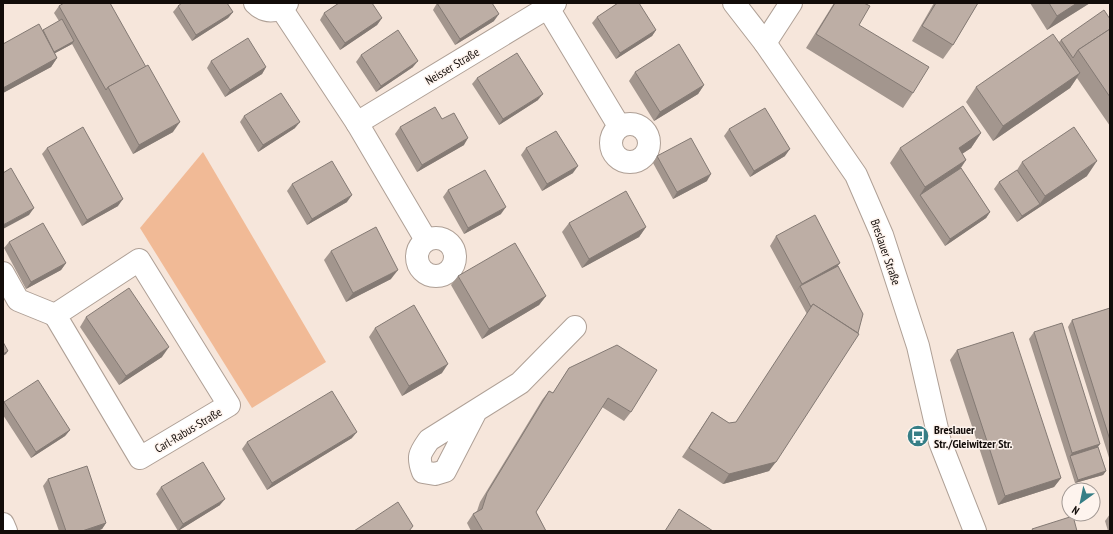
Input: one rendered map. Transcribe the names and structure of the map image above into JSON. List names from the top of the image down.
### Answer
{
  "streets": {
    "street": ["Neisser Straße", "Breslauer Straße", "Carl-Rabus-Straße"]
  },
  "places": {
    "bus stop": ["Breslauer Str./Gleiwitzer Str."]
  },
  "north": "bottom left"
}
